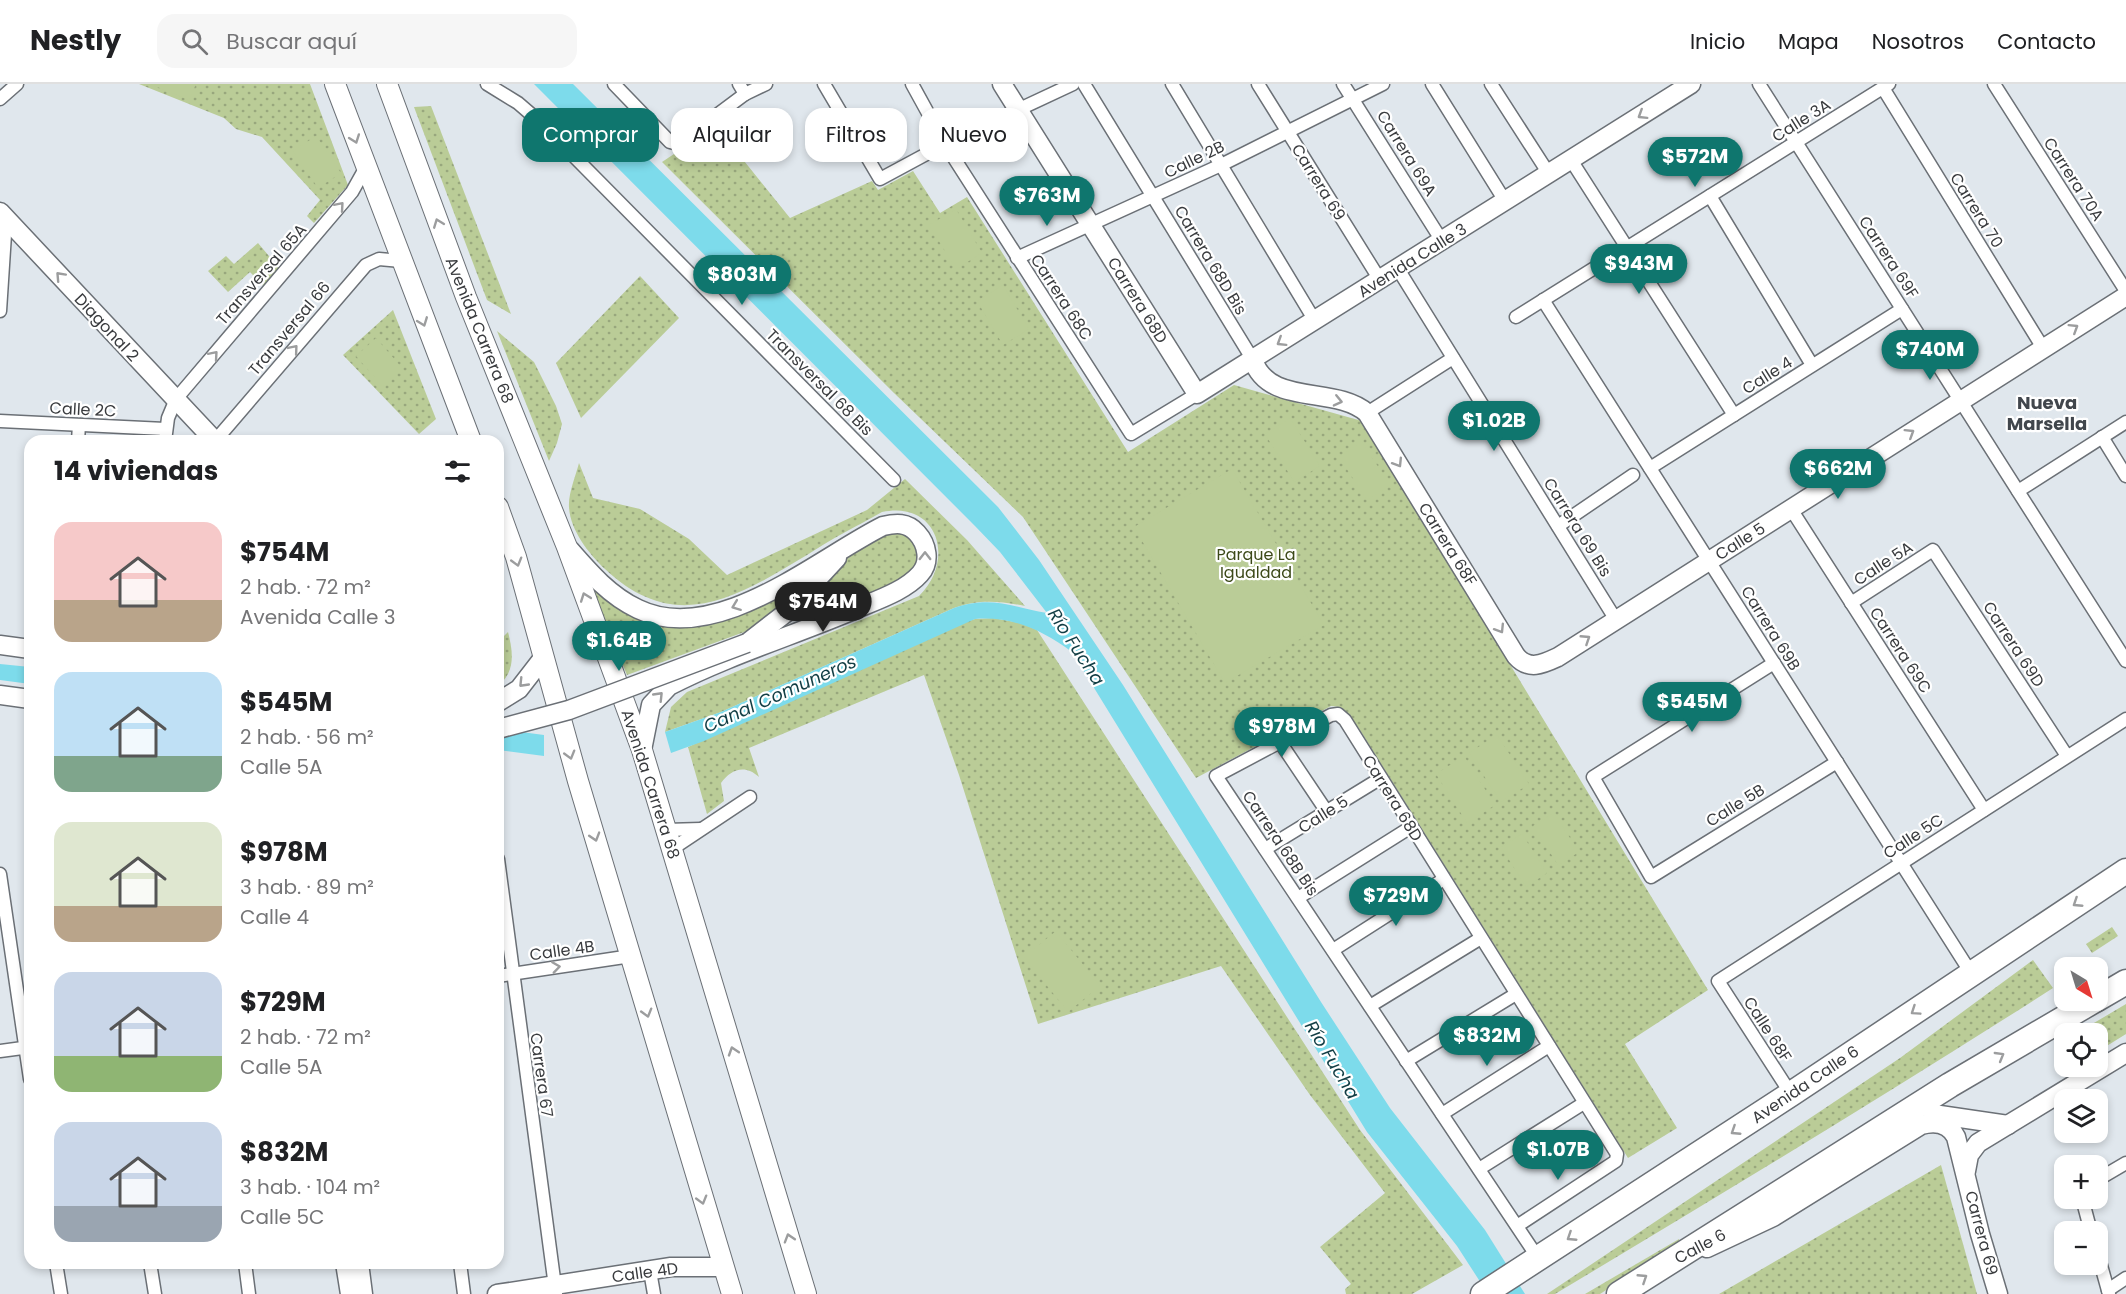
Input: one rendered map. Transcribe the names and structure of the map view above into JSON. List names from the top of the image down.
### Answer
{
  "streets": {
    "highway": ["Avenida Calle 6"],
    "main road": ["Avenida Carrera 68"],
    "street": [
      "Calle 3A",
      "Carrera 69A",
      "Calle 2B",
      "Carrera 70A",
      "Carrera 69",
      "Carrera 70",
      "Carrera 69F",
      "Carrera 68D Bis",
      "Avenida Calle 3",
      "Transversal 65A",
      "Carrera 68C",
      "Carrera 68D",
      "Diagonal 2",
      "Transversal 66",
      "Calle 4",
      "Transversal 68 Bis",
      "Calle 2C",
      "Carrera 69 Bis",
      "Calle 5",
      "Carrera 68F",
      "Calle 5A",
      "Carrera 69B",
      "Carrera 69D",
      "Carrera 69C",
      "Calle 5B",
      "Calle 5C",
      "Carrera 68B Bis",
      "Calle 4B",
      "Calle 68F",
      "Carrera 67",
      "Calle 6",
      "Calle 4D"
    ]
  },
  "crossings": [
    ["Calle 3A", "Carrera 70"],
    ["Calle 3A", "Carrera 69F"],
    ["Calle 3A", "Carrera 69B"],
    ["Carrera 69A", "Calle 2B"],
    ["Carrera 69A", "Avenida Calle 3"],
    ["Calle 2B", "Carrera 69"],
    ["Calle 2B", "Carrera 68D Bis"],
    ["Calle 2B", "Carrera 68C"],
    ["Calle 2B", "Carrera 68D"],
    ["Carrera 69", "Avenida Calle 3"],
    ["Carrera 69", "Calle 6"],
    ["Carrera 70", "Calle 5"],
    ["Carrera 69F", "Calle 4"],
    ["Carrera 69F", "Calle 5"],
    ["Carrera 68D Bis", "Avenida Calle 3"],
    ["Avenida Calle 3", "Carrera 68C"],
    ["Avenida Calle 3", "Carrera 68D"],
    ["Avenida Calle 3", "Carrera 69 Bis"],
    ["Transversal 65A", "Diagonal 2"],
    ["Carrera 68D", "Calle 5"],
    ["Carrera 68D", "Carrera 68B Bis"],
    ["Calle 4", "Carrera 69B"],
    ["Carrera 69 Bis", "Calle 5"],
    ["Calle 5", "Carrera 68F"],
    ["Calle 5", "Carrera 69B"],
    ["Calle 5", "Carrera 69C"],
    ["Calle 5", "Carrera 68B Bis"],
    ["Calle 5A", "Carrera 69D"],
    ["Calle 5A", "Carrera 69C"],
    ["Carrera 69B", "Calle 5B"],
    ["Carrera 69B", "Calle 5C"],
    ["Carrera 69B", "Avenida Calle 6"],
    ["Carrera 69D", "Calle 5C"],
    ["Carrera 69C", "Calle 5C"],
    ["Calle 5C", "Calle 68F"],
    ["Carrera 68B Bis", "Avenida Calle 6"],
    ["Calle 4B", "Carrera 67"],
    ["Calle 68F", "Avenida Calle 6"],
    ["Carrera 67", "Calle 4D"]
  ],
  "one_way": [
    "Transversal 65A",
    "Diagonal 2",
    "Transversal 66",
    "Calle 5",
    "Carrera 68F",
    "Calle 4B"
  ],
  "districts": ["Nueva Marsella"],
  "water": ["Río Fucha", "Canal Comuneros"],
  "parks": ["Parque La Igualdad"],
  "north": "bottom right",
  "page": {
    "header": "Nestly",
    "search": "Buscar aquí",
    "nav": [
      "Inicio",
      "Mapa",
      "Nosotros",
      "Contacto"
    ],
    "chip": [
      "Comprar",
      "Alquilar",
      "Filtros",
      "Nuevo"
    ],
    "price": [
      "$572M",
      "$763M",
      "$943M",
      "$803M",
      "$740M",
      "$1.02B",
      "$662M",
      "$754M",
      "$1.64B",
      "$545M",
      "$978M",
      "$729M",
      "$832M",
      "$1.07B"
    ],
    "heading": "14 viviendas",
    "list": [
      {
        "name": "$754M",
        "note": "2 hab. · 72 m² · Avenida Calle 3"
      },
      {
        "name": "$545M",
        "note": "2 hab. · 56 m² · Calle 5A"
      },
      {
        "name": "$978M",
        "note": "3 hab. · 89 m² · Calle 4"
      },
      {
        "name": "$729M",
        "note": "2 hab. · 72 m² · Calle 5A"
      },
      {
        "name": "$832M",
        "note": "3 hab. · 104 m² · Calle 5C"
      }
    ],
    "map_buttons": ["+", "−"]
  }
}
